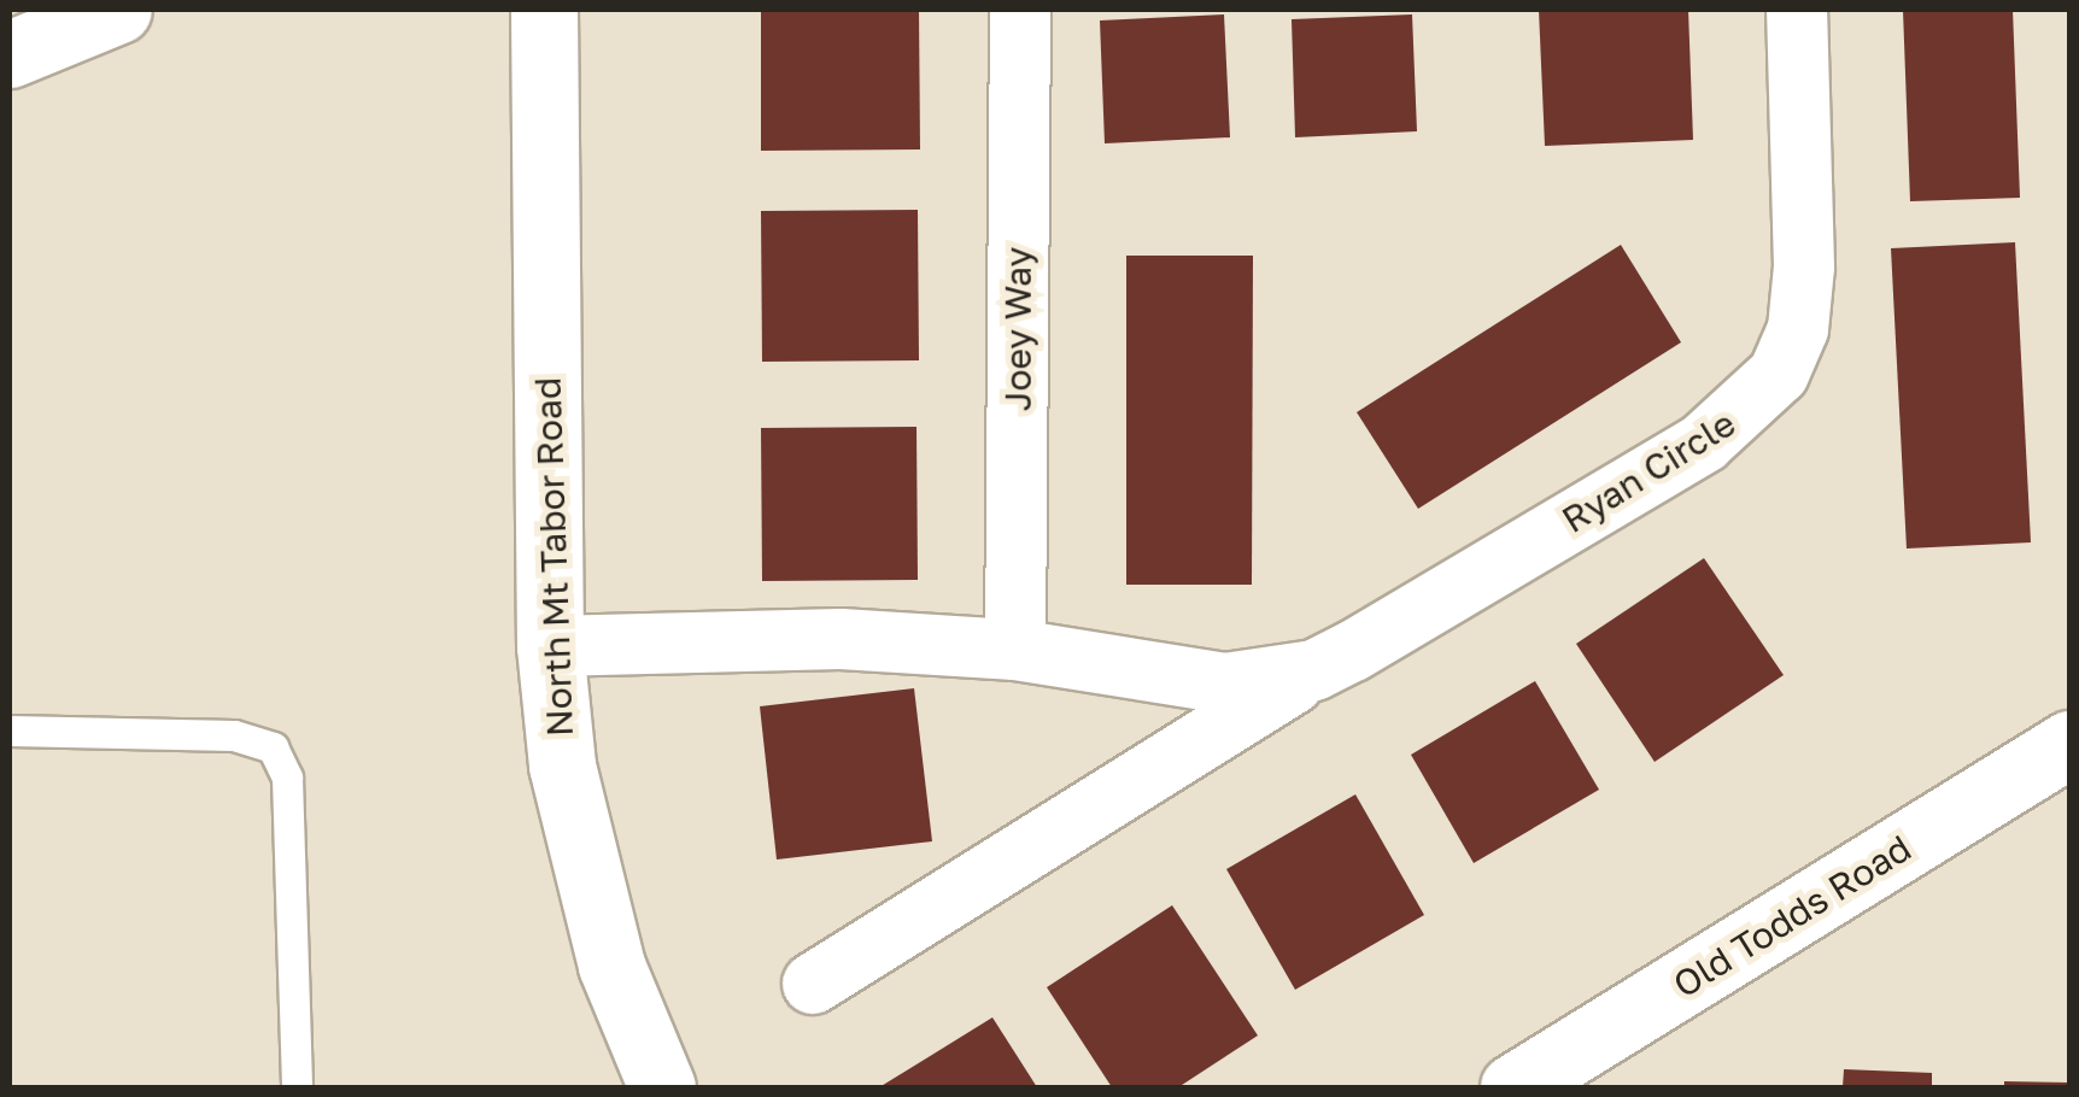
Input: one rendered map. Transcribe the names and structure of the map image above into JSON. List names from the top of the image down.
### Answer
{
  "streets": {
    "street": [
      "Joey Way",
      "Ryan Circle",
      "North Mt Tabor Road",
      "Old Todds Road"
    ]
  },
  "crossings": [
    ["Joey Way", "Ryan Circle"],
    ["Ryan Circle", "North Mt Tabor Road"]
  ]
}
